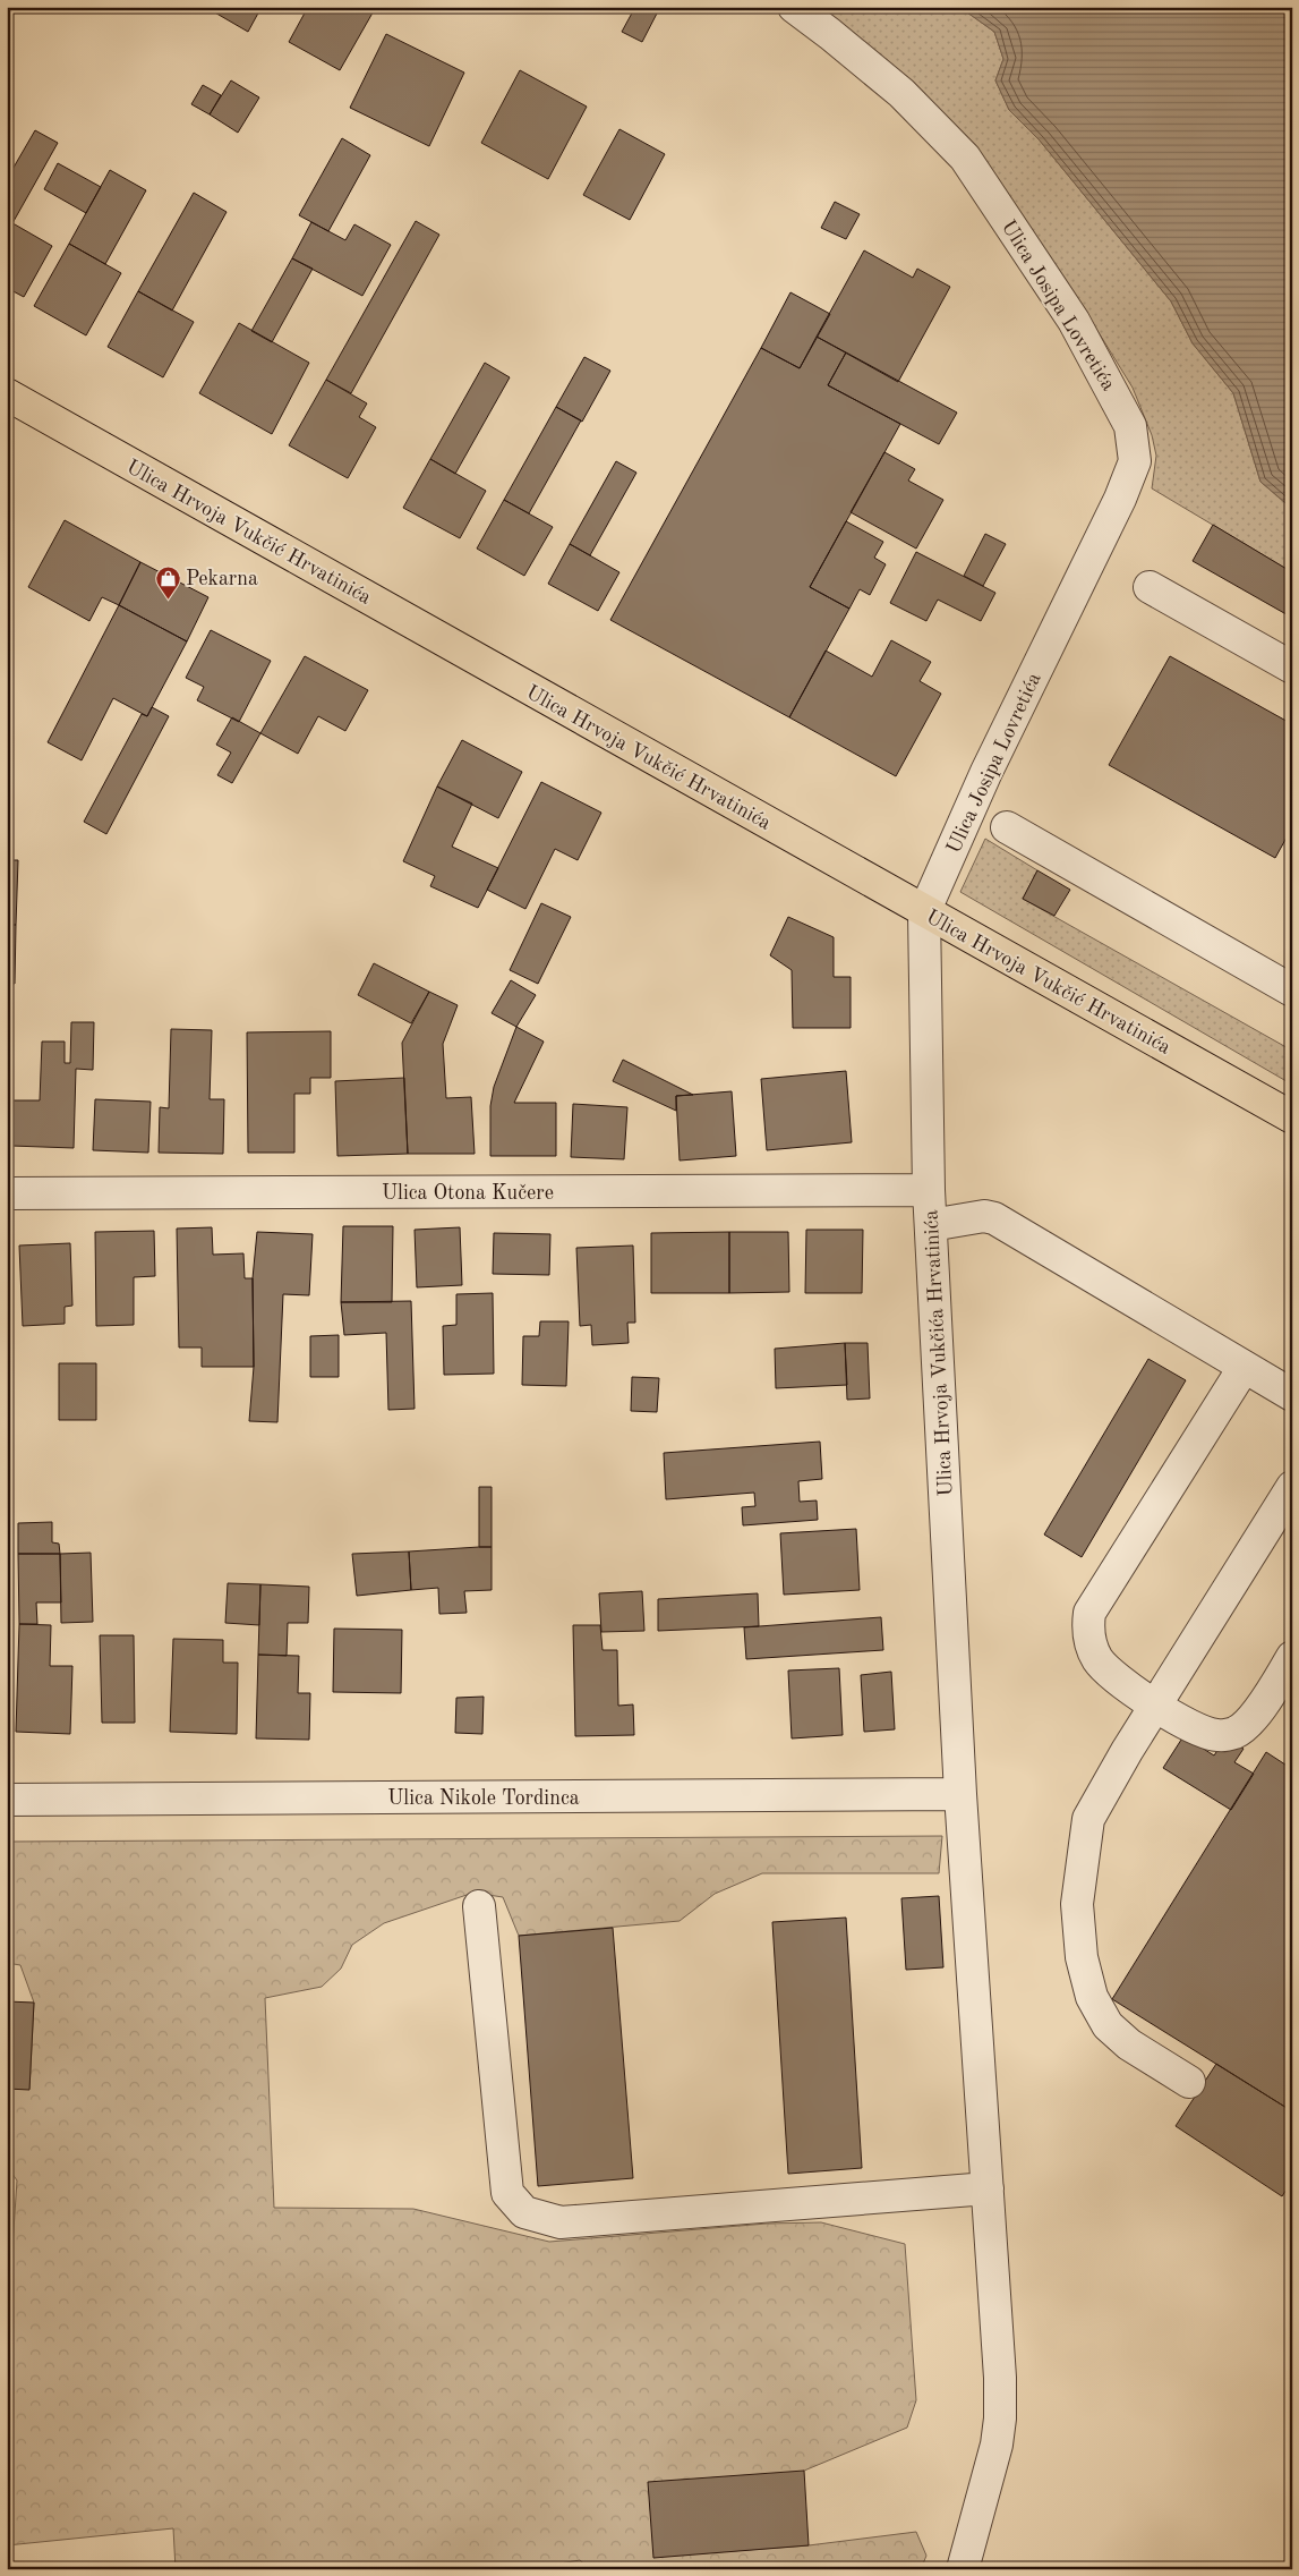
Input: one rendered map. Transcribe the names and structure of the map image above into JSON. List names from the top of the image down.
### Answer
{
  "streets": {
    "main road": ["Ulica Hrvoja Vukčić Hrvatinića"],
    "street": [
      "Ulica Josipa Lovretića",
      "Ulica Otona Kučere",
      "Ulica Hrvoja Vukčića Hrvatinića",
      "Ulica Nikole Tordinca"
    ]
  },
  "crossings": [
    ["Ulica Josipa Lovretića", "Ulica Hrvoja Vukčić Hrvatinića"],
    ["Ulica Josipa Lovretića", "Ulica Hrvoja Vukčića Hrvatinića"],
    ["Ulica Hrvoja Vukčić Hrvatinića", "Ulica Hrvoja Vukčića Hrvatinića"],
    ["Ulica Otona Kučere", "Ulica Hrvoja Vukčića Hrvatinića"],
    ["Ulica Hrvoja Vukčića Hrvatinića", "Ulica Nikole Tordinca"]
  ],
  "places": {
    "shop": ["Pekarna"]
  }
}
